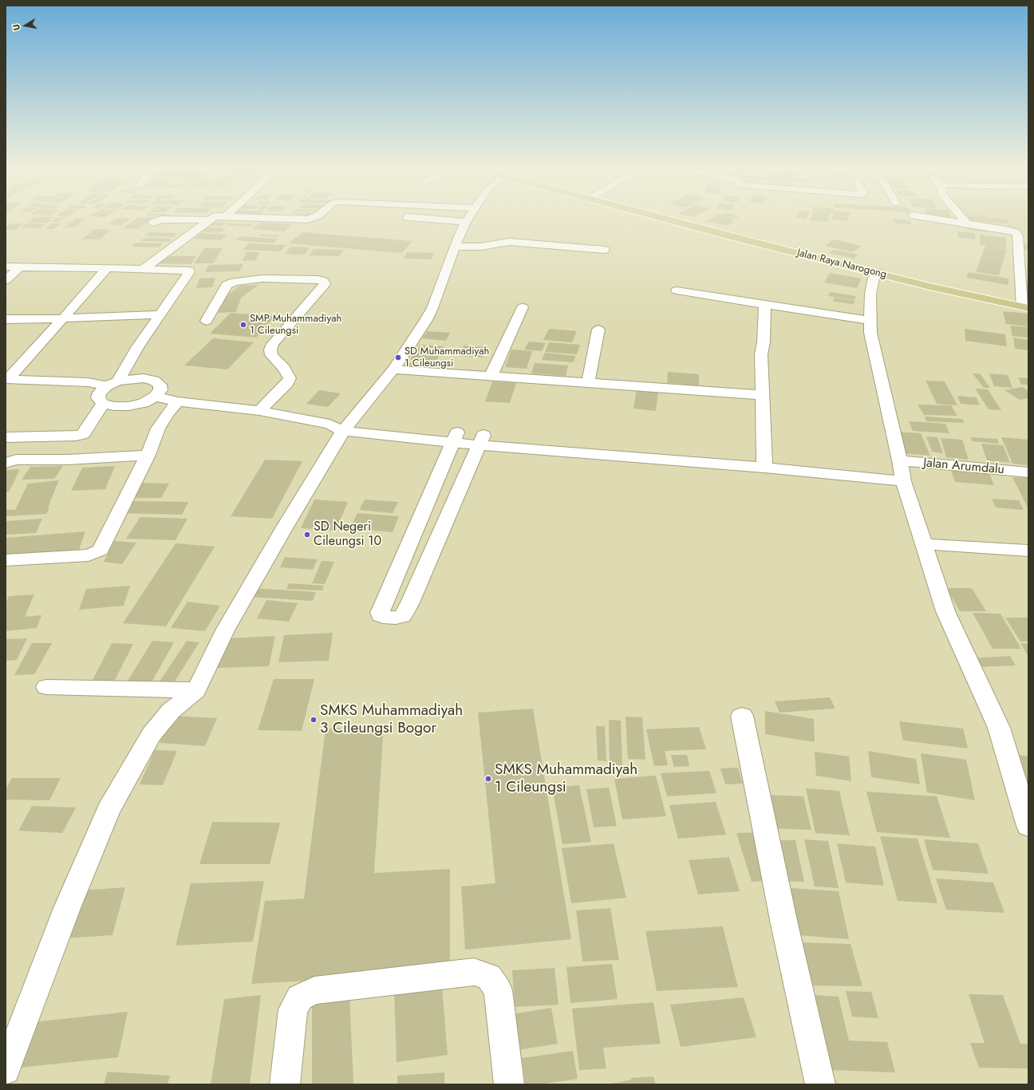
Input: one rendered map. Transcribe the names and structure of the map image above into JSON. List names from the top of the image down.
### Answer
{
  "streets": {
    "main road": ["Jalan Raya Narogong"],
    "street": ["Jalan Arumdalu"]
  },
  "places": [
    "SMP Muhammadiyah 1 Cileungsi",
    "SD Muhammadiyah 1 Cileungsi",
    "SD Negeri Cileungsi 10",
    "SMKS Muhammadiyah 3 Cileungsi Bogor",
    "SMKS Muhammadiyah 1 Cileungsi"
  ],
  "north": "left"
}
